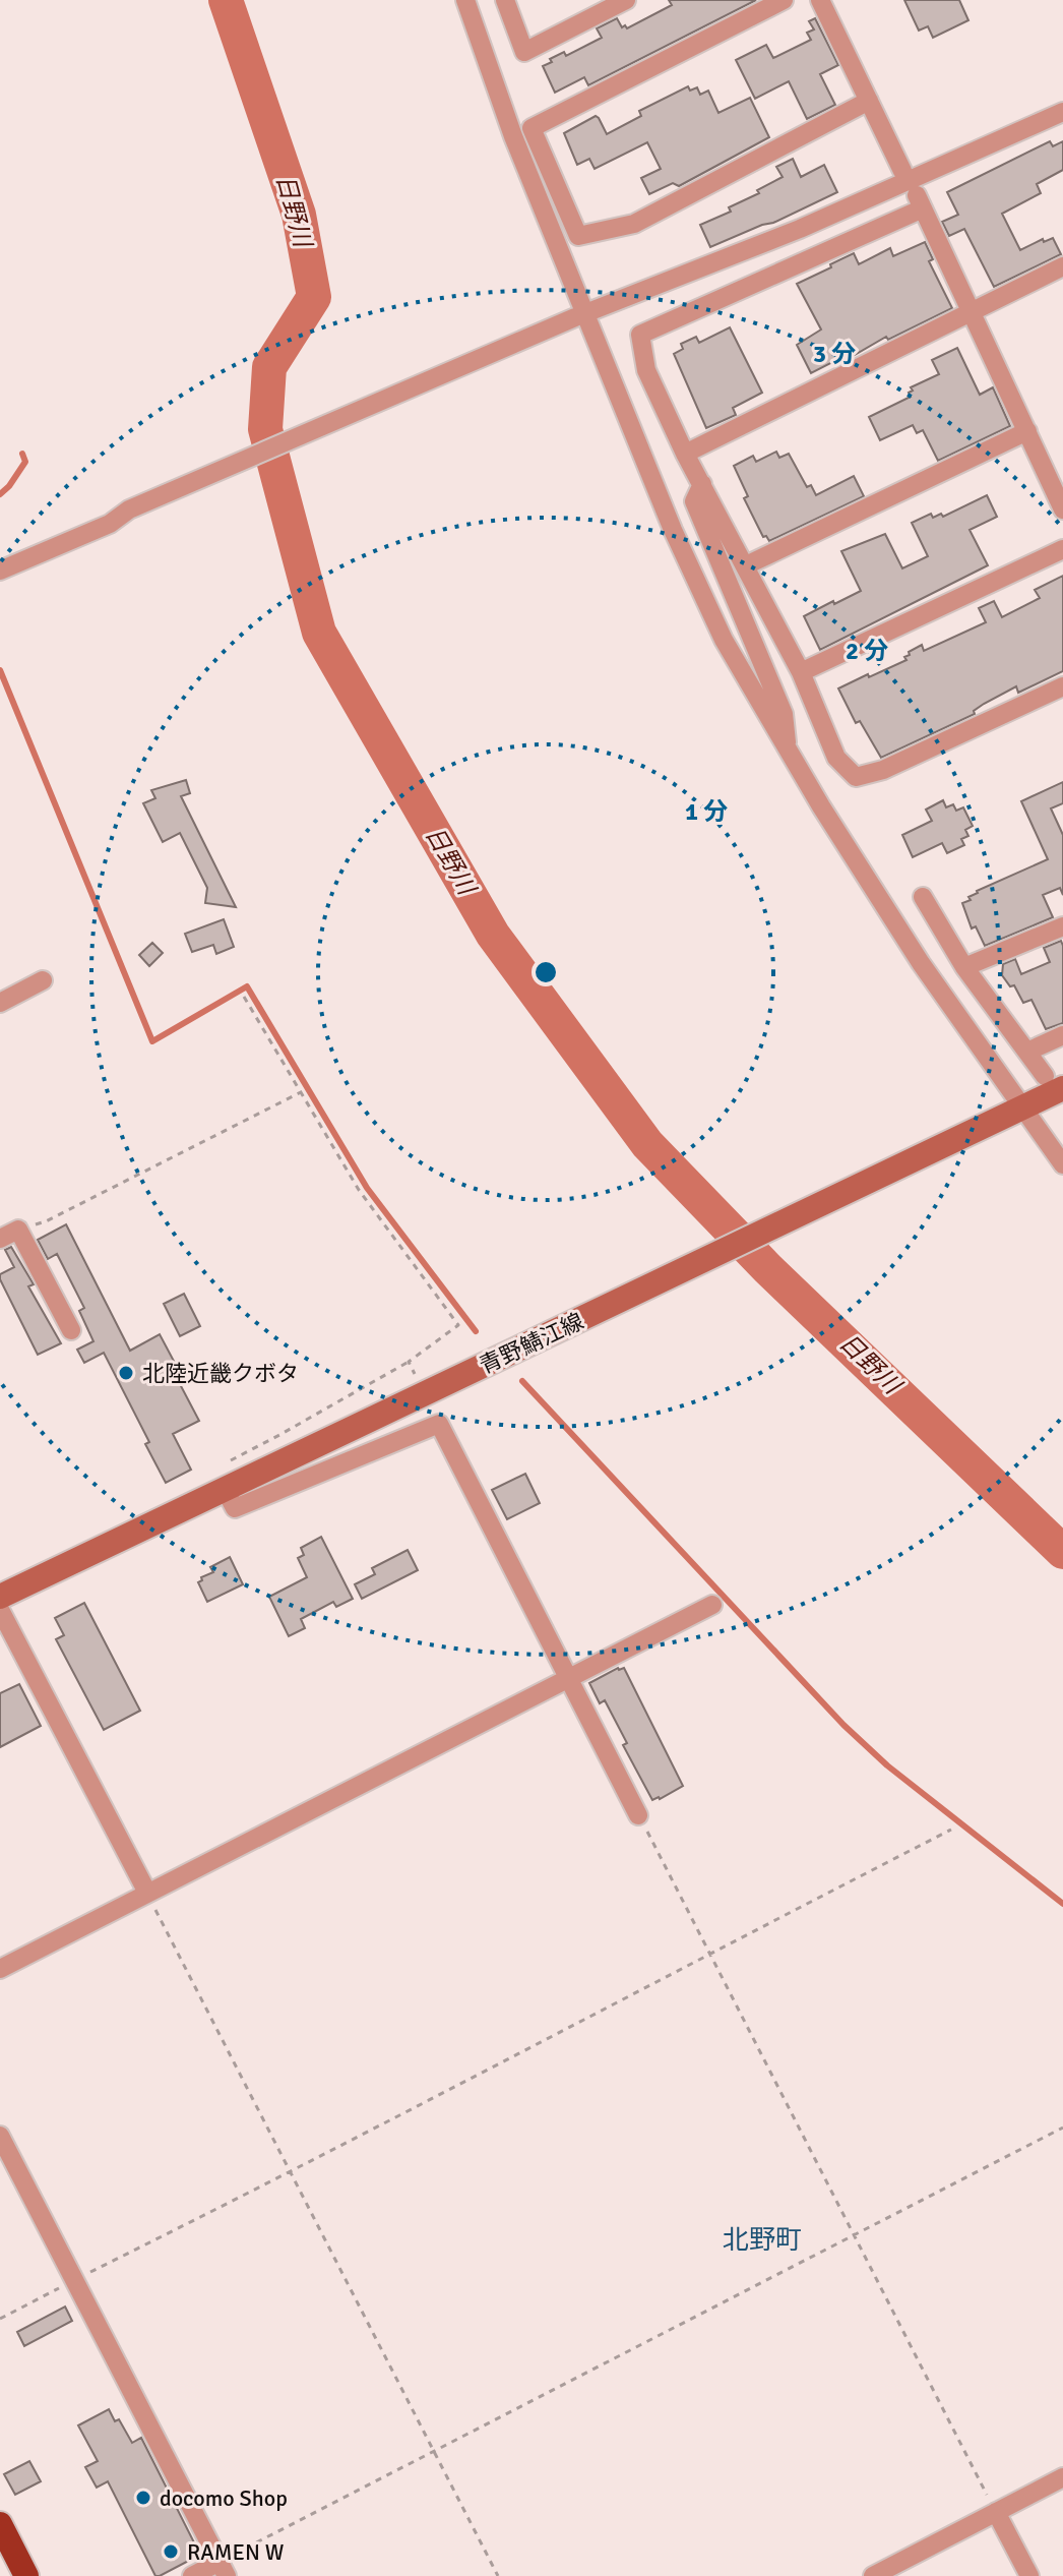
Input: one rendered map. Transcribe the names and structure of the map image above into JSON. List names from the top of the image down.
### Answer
{
  "streets": {
    "main road": ["青野鯖江線"]
  },
  "districts": ["北野町"],
  "water": ["日野川"],
  "places": ["北陸近畿クボタ", "docomo Shop", "RAMEN W"],
  "rings": ["3 分", "2 分", "1 分"]
}
